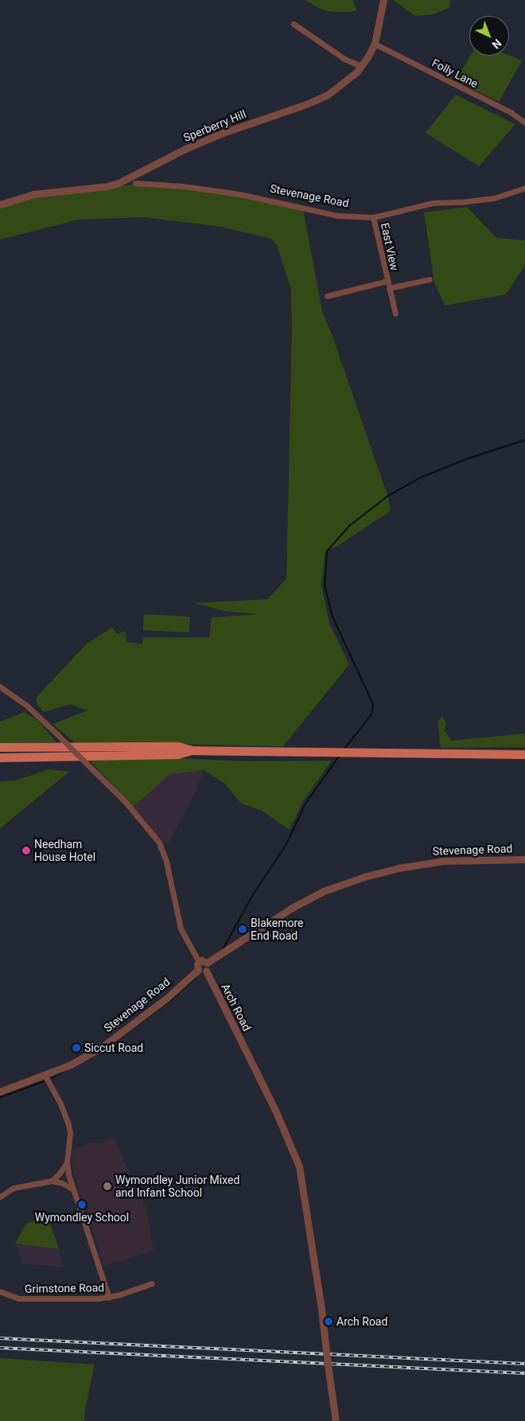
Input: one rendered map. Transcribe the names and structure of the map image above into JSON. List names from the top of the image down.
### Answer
{
  "streets": {
    "street": [
      "Folly Lane",
      "Sperberry Hill",
      "Stevenage Road",
      "East View",
      "Arch Road",
      "Grimstone Road"
    ]
  },
  "crossings": [
    ["Folly Lane", "Sperberry Hill"],
    ["Stevenage Road", "East View"],
    ["Stevenage Road", "Arch Road"]
  ],
  "places": [
    "Needham House Hotel",
    "Blakemore End Road",
    "Siccut Road",
    "Wymondley Junior Mixed and Infant School",
    "Wymondley School",
    "Arch Road"
  ],
  "north": "bottom right"
}
